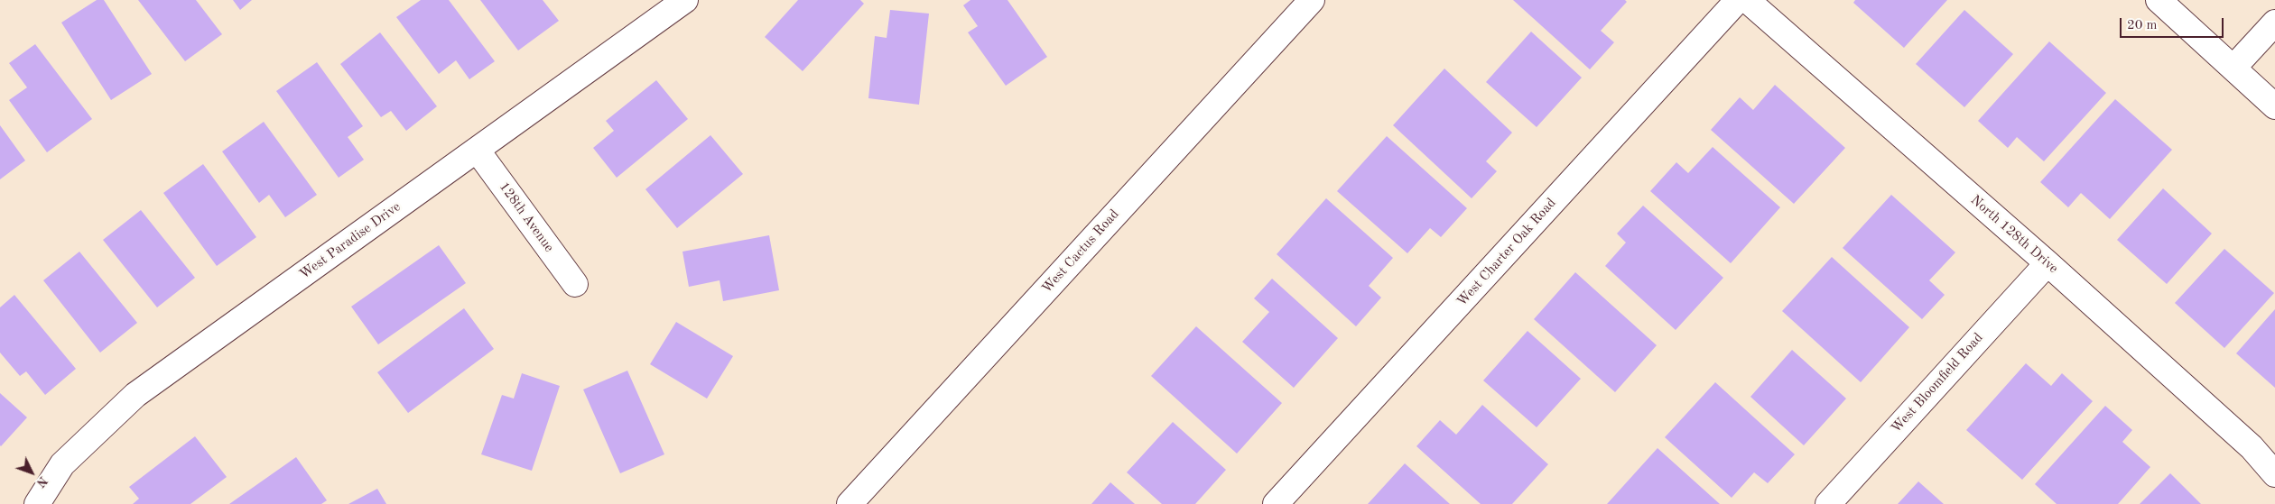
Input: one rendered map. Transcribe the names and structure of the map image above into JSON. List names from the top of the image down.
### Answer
{
  "streets": {
    "street": [
      "128th Avenue",
      "North 128th Drive",
      "West Paradise Drive",
      "West Cactus Road",
      "West Charter Oak Road",
      "West Bloomfield Road"
    ]
  },
  "crossings": [
    ["128th Avenue", "West Paradise Drive"],
    ["North 128th Drive", "West Bloomfield Road"]
  ],
  "scale_bar": "20 m",
  "north": "bottom right"
}
